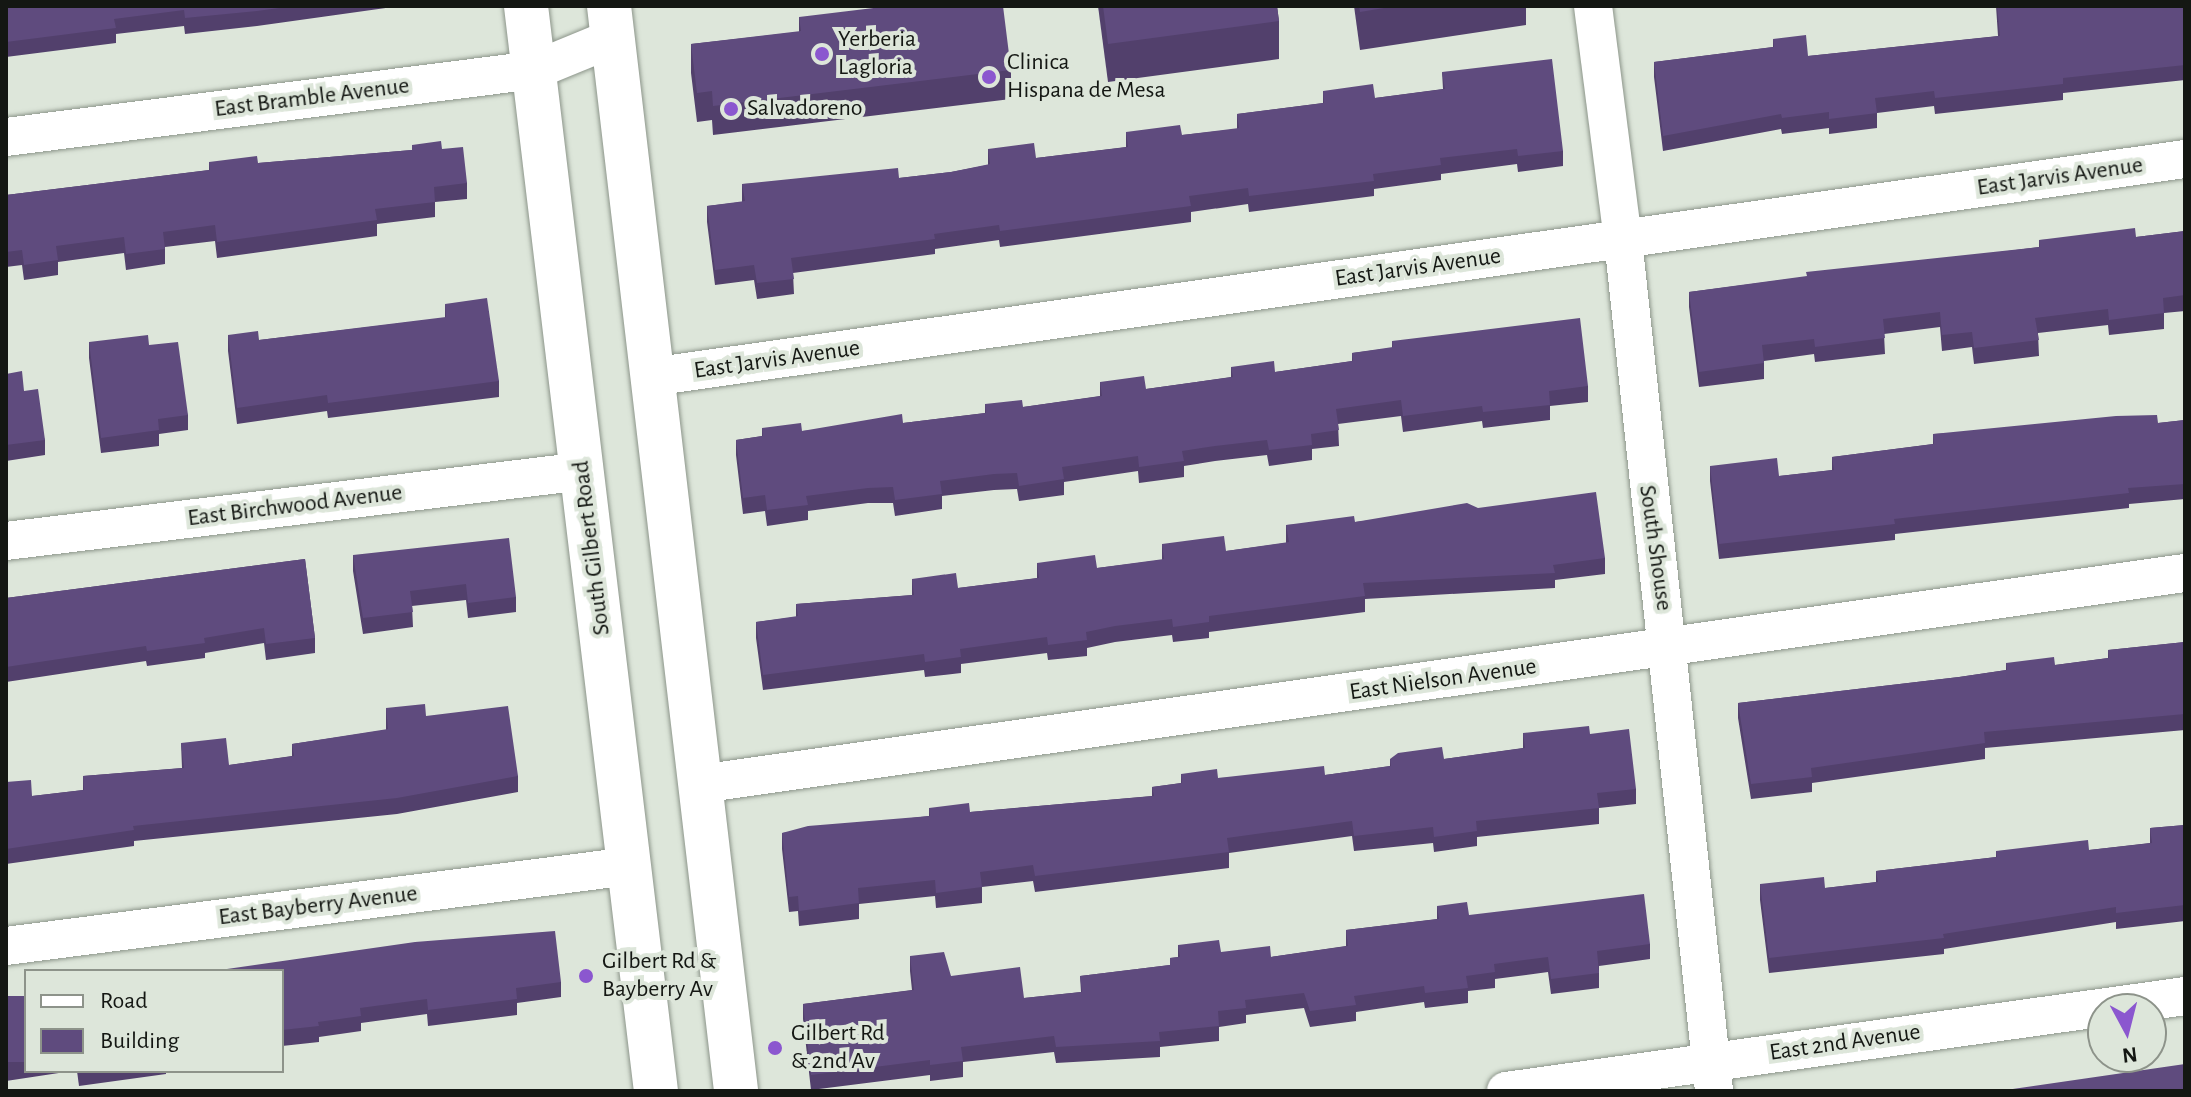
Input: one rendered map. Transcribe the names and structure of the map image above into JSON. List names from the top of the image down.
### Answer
{
  "streets": {
    "main road": ["South Gilbert Road"],
    "street": [
      "East Bramble Avenue",
      "East Jarvis Avenue",
      "East Birchwood Avenue",
      "South Shouse",
      "East Nielson Avenue",
      "East Bayberry Avenue",
      "East 2nd Avenue"
    ]
  },
  "crossings": [
    ["East Bramble Avenue", "South Gilbert Road"],
    ["East Jarvis Avenue", "South Shouse"],
    ["East Birchwood Avenue", "South Gilbert Road"],
    ["South Gilbert Road", "East Bayberry Avenue"],
    ["South Shouse", "East Nielson Avenue"],
    ["South Shouse", "East 2nd Avenue"]
  ],
  "places": [
    "Yerberia Lagloria",
    "Clinica Hispana de Mesa",
    "Salvadoreno",
    "Gilbert Rd & Bayberry Av",
    "Gilbert Rd & 2nd Av"
  ],
  "legend": ["Road", "Building"],
  "north": "bottom"
}
